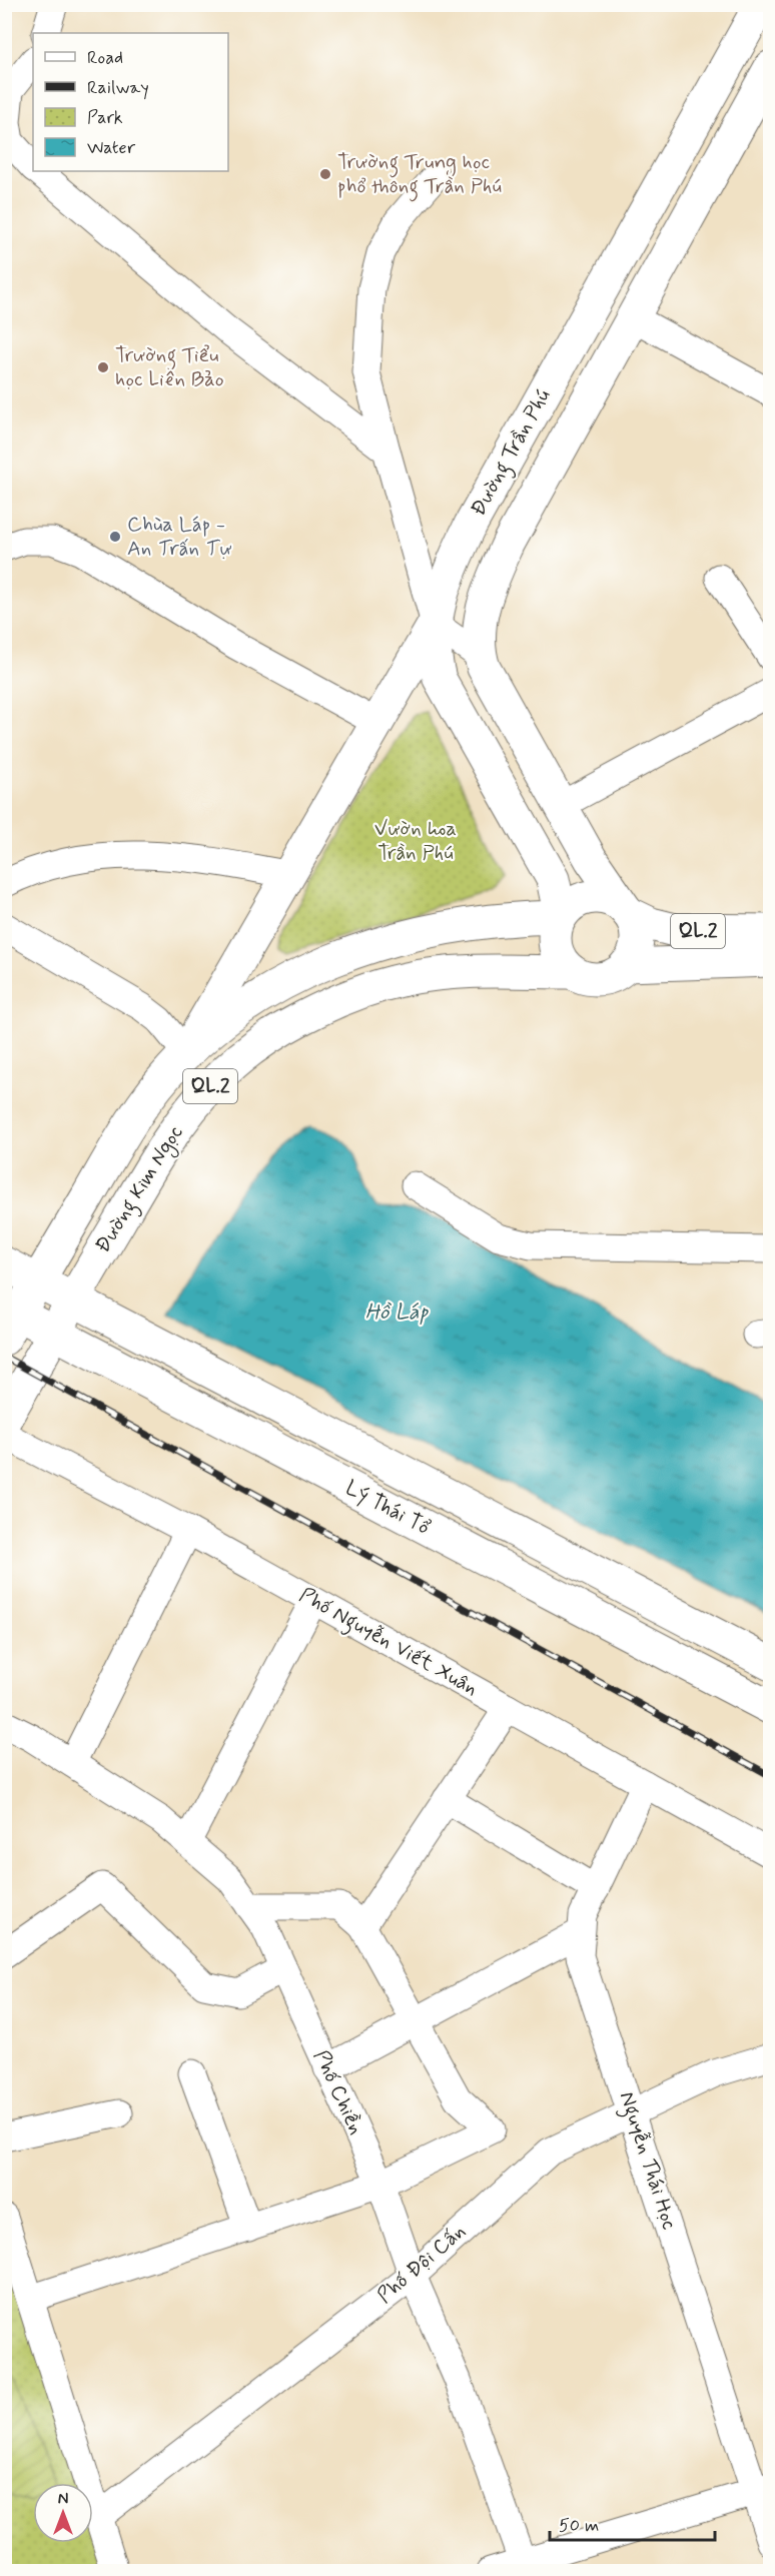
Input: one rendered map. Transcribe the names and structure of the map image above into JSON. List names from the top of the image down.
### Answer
{
  "streets": {
    "main road": [
      "Đường Trần Phú",
      "QL.2",
      "Đường Kim Ngọc",
      "Lý Thái Tổ"
    ],
    "street": [
      "Phố Nguyễn Viết Xuân",
      "Phố Chiền",
      "Nguyễn Thái Học",
      "Phố Đội Cấn"
    ]
  },
  "crossings": [
    ["Đường Trần Phú", "QL.2"],
    ["Đường Trần Phú", "Đường Kim Ngọc"],
    ["QL.2", "Đường Kim Ngọc"],
    ["Đường Kim Ngọc", "Lý Thái Tổ"],
    ["Phố Nguyễn Viết Xuân", "Nguyễn Thái Học"],
    ["Phố Chiền", "Phố Đội Cấn"],
    ["Nguyễn Thái Học", "Phố Đội Cấn"]
  ],
  "water": ["Hồ Láp"],
  "parks": ["Vườn hoa Trần Phú"],
  "places": ["Trường Trung học phổ thông Trần Phú", "Trường Tiểu học Liên Bảo", "Chùa Láp - An Trấn Tự"],
  "legend": [
    "Road",
    "Railway",
    "Park",
    "Water"
  ],
  "scale_bar": "50 m",
  "north": "top"
}
